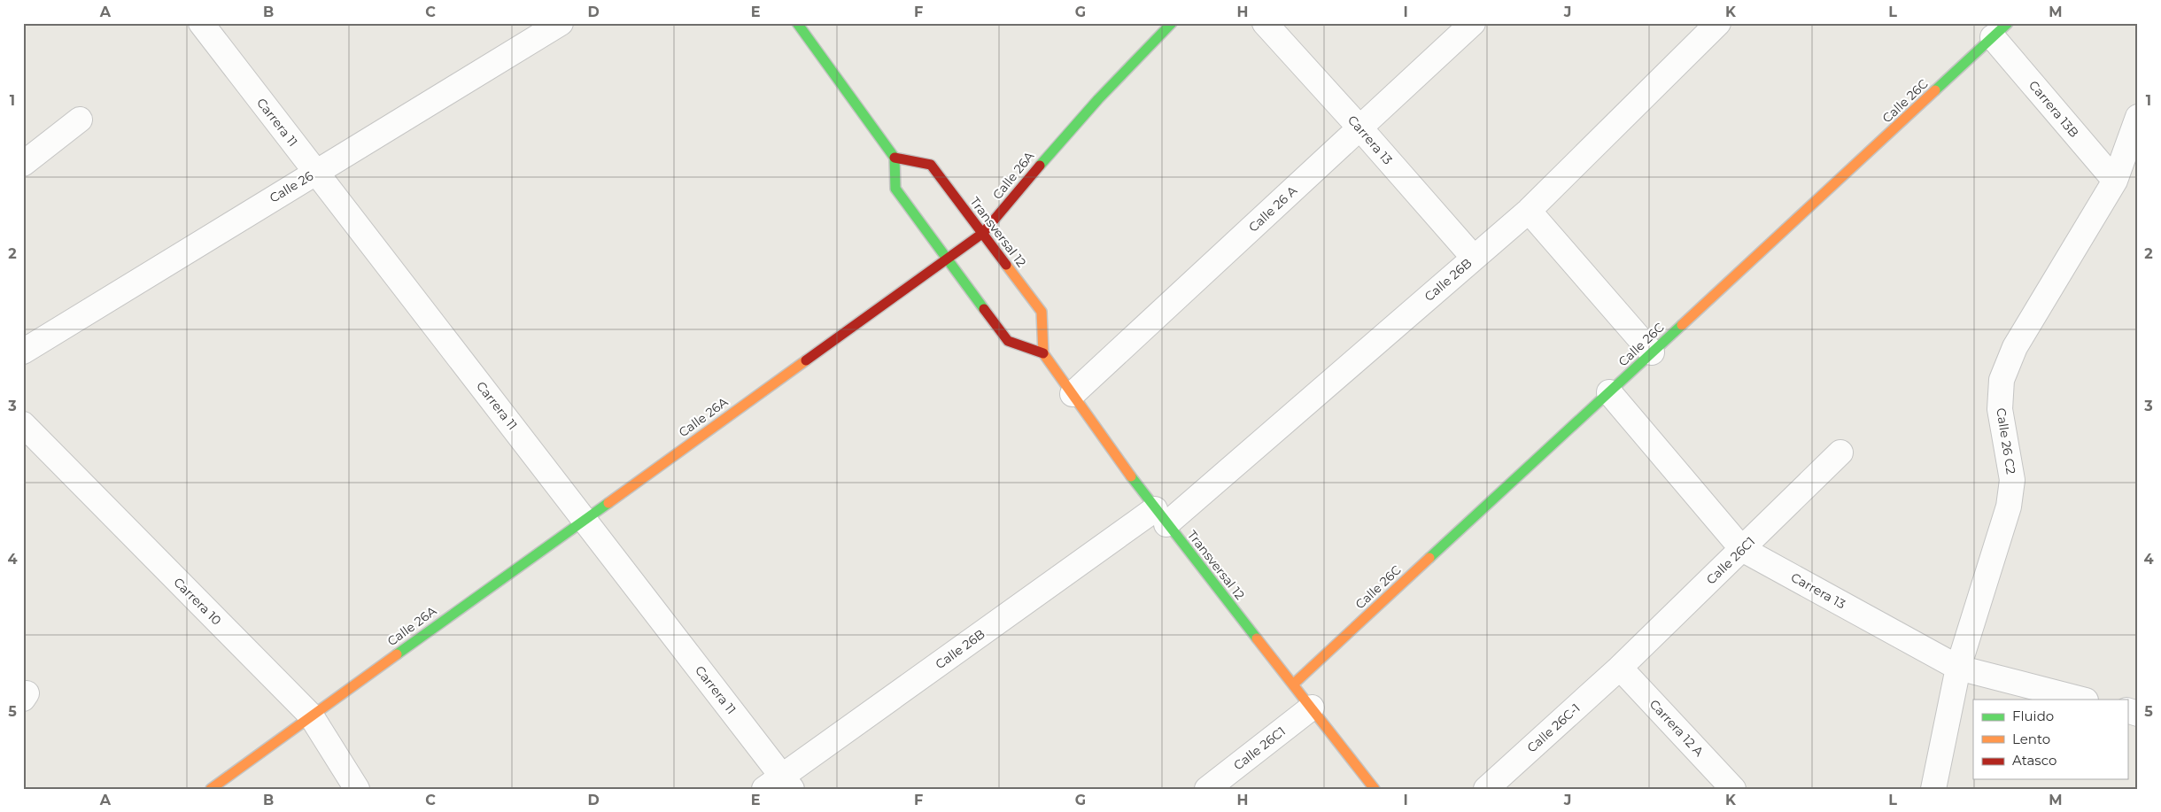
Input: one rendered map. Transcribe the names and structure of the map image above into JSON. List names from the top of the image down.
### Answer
{
  "streets": {
    "street": [
      "Calle 26C",
      "Carrera 13B",
      "Carrera 11",
      "Carrera 13",
      "Calle 26A",
      "Calle 26",
      "Calle 26 A",
      "Transversal 12",
      "Calle 26B",
      "Calle 26 C2",
      "Calle 26C1",
      "Carrera 10",
      "Calle 26C-1",
      "Carrera 12 A"
    ]
  },
  "crossings": [
    ["Calle 26C", "Carrera 13B"],
    ["Calle 26C", "Carrera 13"],
    ["Calle 26C", "Transversal 12"],
    ["Carrera 13B", "Calle 26 C2"],
    ["Carrera 11", "Calle 26A"],
    ["Carrera 11", "Calle 26"],
    ["Carrera 11", "Calle 26B"],
    ["Carrera 13", "Calle 26 A"],
    ["Carrera 13", "Calle 26B"],
    ["Carrera 13", "Calle 26 C2"],
    ["Carrera 13", "Calle 26C1"],
    ["Calle 26A", "Transversal 12"],
    ["Calle 26A", "Carrera 10"],
    ["Calle 26 A", "Transversal 12"],
    ["Transversal 12", "Calle 26B"],
    ["Transversal 12", "Calle 26C1"],
    ["Calle 26C1", "Calle 26C-1"],
    ["Calle 26C1", "Carrera 12 A"],
    ["Calle 26C-1", "Carrera 12 A"]
  ],
  "legend": ["Fluido", "Lento", "Atasco"],
  "grid": {
    "columns": [
      "A",
      "B",
      "C",
      "D",
      "E",
      "F",
      "G",
      "H",
      "I",
      "J",
      "K",
      "L",
      "M"
    ],
    "rows": [
      "1",
      "2",
      "3",
      "4",
      "5"
    ]
  }
}
